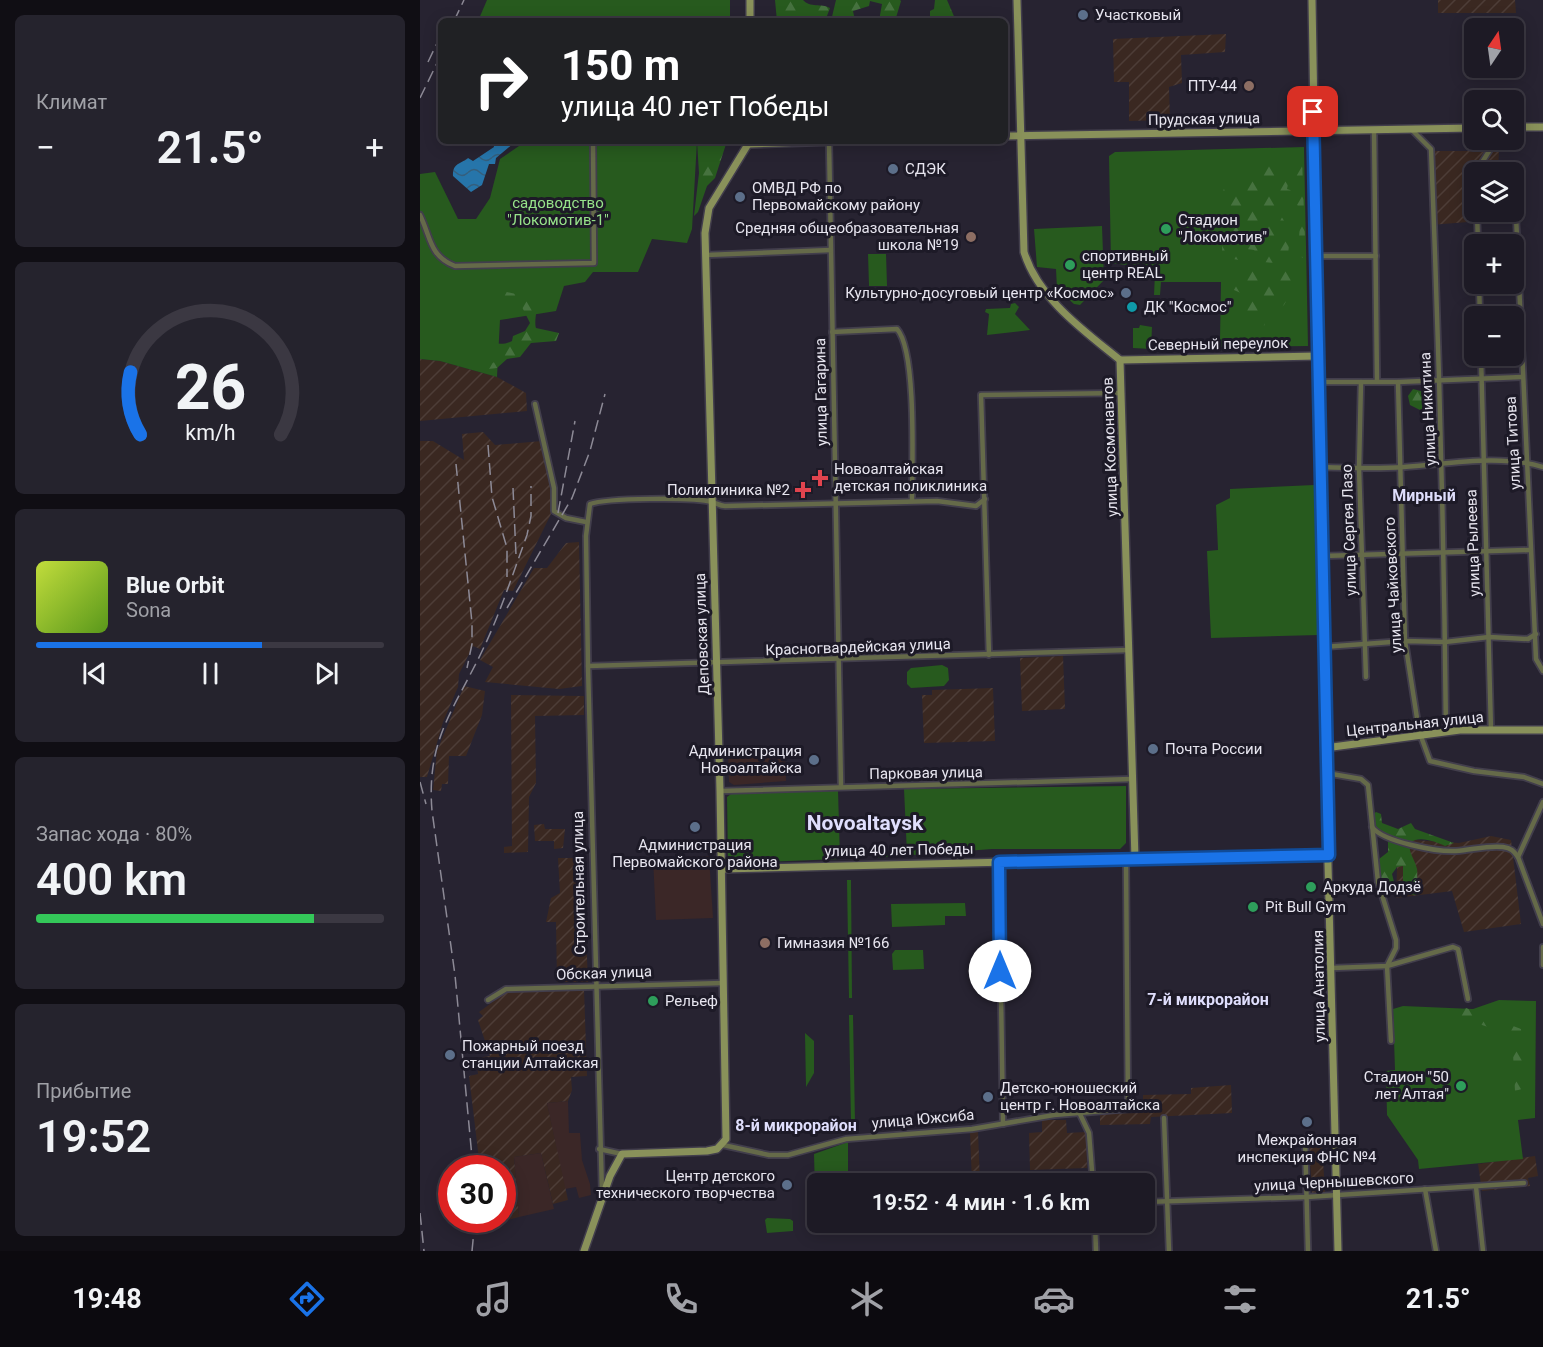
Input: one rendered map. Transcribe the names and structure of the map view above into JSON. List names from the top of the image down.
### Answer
{
  "streets": {
    "street": [
      "Прудская улица",
      "Северный переулок",
      "улица Гагарина",
      "улица Никитина",
      "улица Титова",
      "улица Космонавтов",
      "улица Сергея Лазо",
      "улица Рылеева",
      "улица Чайковского",
      "Деповская улица",
      "Красногвардейская улица",
      "Центральная улица",
      "Парковая улица",
      "улица 40 лет Победы",
      "Строительная улица",
      "Обская улица",
      "улица Анатолия",
      "улица Южсиба",
      "улица Чернышевского"
    ]
  },
  "crossings": [
    ["Прудская улица", "улица Никитина"],
    ["Прудская улица", "улица Космонавтов"],
    ["Прудская улица", "улица Анатолия"],
    ["Северный переулок", "улица Космонавтов"],
    ["Северный переулок", "улица Анатолия"],
    ["улица Гагарина", "Красногвардейская улица"],
    ["улица Гагарина", "Парковая улица"],
    ["улица Никитина", "Центральная улица"],
    ["улица Космонавтов", "Красногвардейская улица"],
    ["улица Космонавтов", "Парковая улица"],
    ["улица Космонавтов", "улица 40 лет Победы"],
    ["улица Космонавтов", "улица Южсиба"],
    ["улица Рылеева", "Центральная улица"],
    ["улица Чайковского", "Центральная улица"],
    ["Деповская улица", "Красногвардейская улица"],
    ["Деповская улица", "Парковая улица"],
    ["Деповская улица", "улица 40 лет Победы"],
    ["Деповская улица", "Строительная улица"],
    ["Деповская улица", "Обская улица"],
    ["Деповская улица", "улица Южсиба"],
    ["Красногвардейская улица", "Строительная улица"],
    ["Центральная улица", "улица Анатолия"],
    ["улица 40 лет Победы", "улица Анатолия"],
    ["улица 40 лет Победы", "улица Южсиба"],
    ["Строительная улица", "Обская улица"],
    ["Строительная улица", "улица Южсиба"],
    ["улица Анатолия", "улица Чернышевского"]
  ],
  "districts": [
    "Мирный",
    "Novoaltaysk",
    "7-й микрорайон",
    "8-й микрорайон"
  ],
  "parks": ["садоводство \"Локомотив-1\""],
  "places": {
    "other": [
      "Участковый",
      "ПТУ-44",
      "СДЭК",
      "ОМВД РФ по Первомайскому району",
      "Стадион \"Локомотив\"",
      "Средняя общеобразовательная школа №19",
      "спортивный центр REAL",
      "Культурно-досуговый центр «Космос»",
      "ДК \"Космос\"",
      "Почта России",
      "Администрация Новоалтайска",
      "Администрация Первомайского района",
      "Аркуда Додзё",
      "Pit Bull Gym",
      "Гимназия №166",
      "Рельеф",
      "Пожарный поезд станции Алтайская",
      "Стадион \"50 лет Алтая\"",
      "Детско-юношеский центр г. Новоалтайска",
      "Межрайонная инспекция ФНС №4",
      "Центр детского технического творчества"
    ],
    "health": ["Новоалтайская детская поликлиника", "Поликлиника №2"]
  },
  "north": "top",
  "page": {
    "tile": [
      "Климат",
      ["Запас хода · 80%", "400 km"],
      ["Прибытие", "19:52"]
    ],
    "map_buttons": ["+", "−"],
    "turn": ["150 m", "улица 40 лет Победы"],
    "heat": ["−", "21.5°", "+"],
    "song": ["Blue Orbit", "Sona"],
    "limit": "30",
    "trip": "19:52 · 4 мин · 1.6 km",
    "tabs": ["19:48", "21.5°"],
    "gauge": ["26", "km/h"]
  }
}
